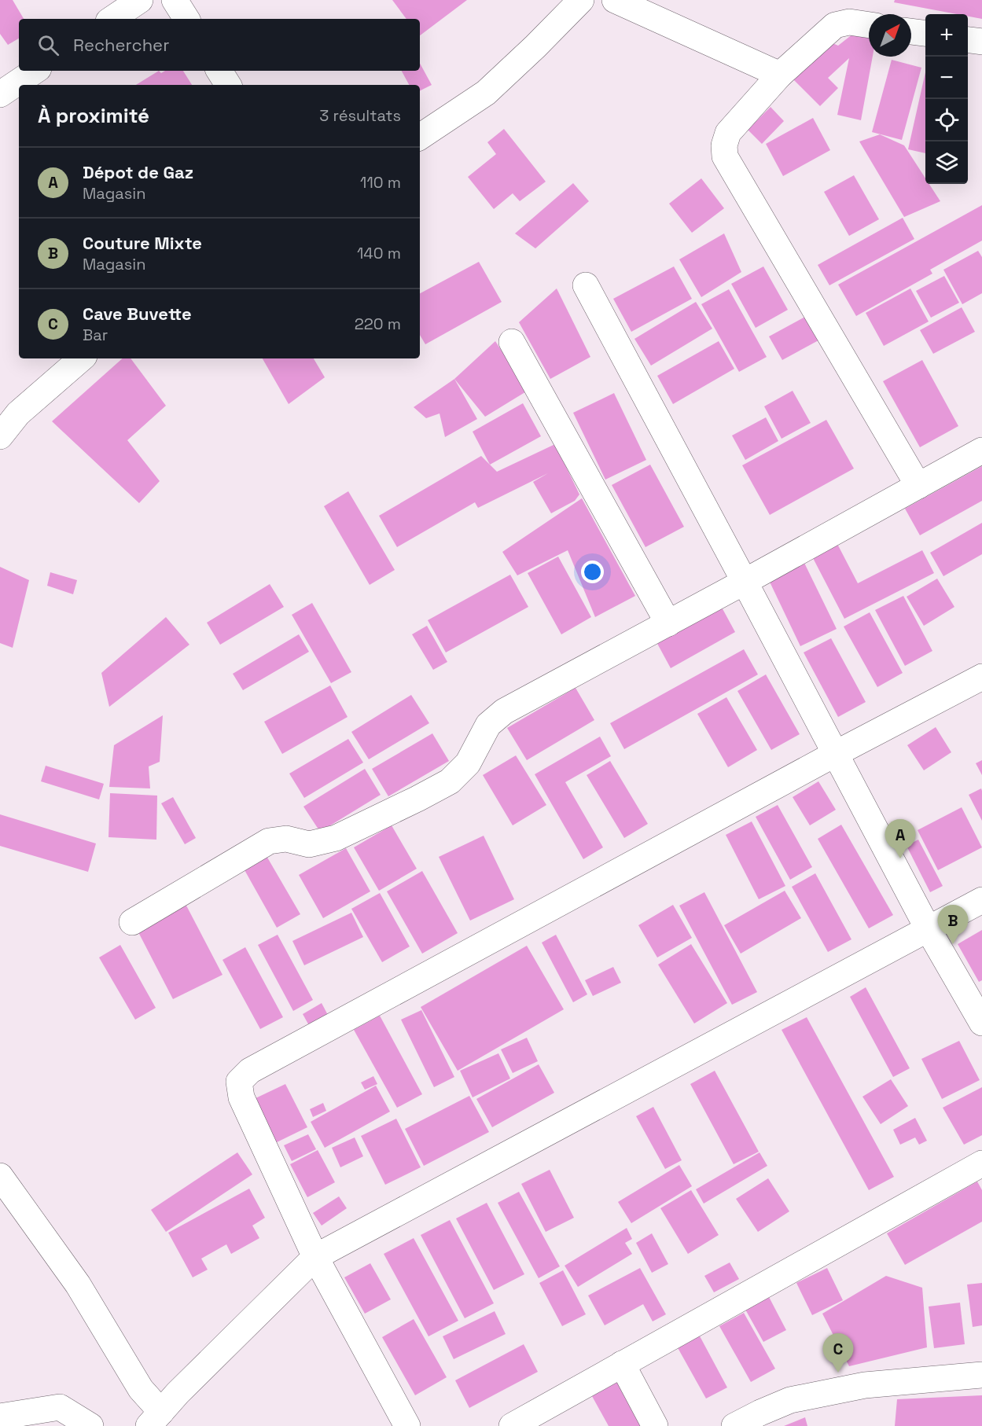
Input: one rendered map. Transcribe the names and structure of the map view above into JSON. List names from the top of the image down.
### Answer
{
  "north": "top right",
  "page": {
    "map_buttons": ["+", "−"],
    "search": "Rechercher",
    "heading": ["À proximité", "3 résultats"],
    "list": [
      {
        "mark": "A",
        "name": "Dépot de Gaz",
        "note": "Magasin",
        "value": "110 m"
      },
      {
        "mark": "B",
        "name": "Couture Mixte",
        "note": "Magasin",
        "value": "140 m"
      },
      {
        "mark": "C",
        "name": "Cave Buvette",
        "note": "Bar",
        "value": "220 m"
      }
    ],
    "pins": ["A", "B", "C"]
  }
}
